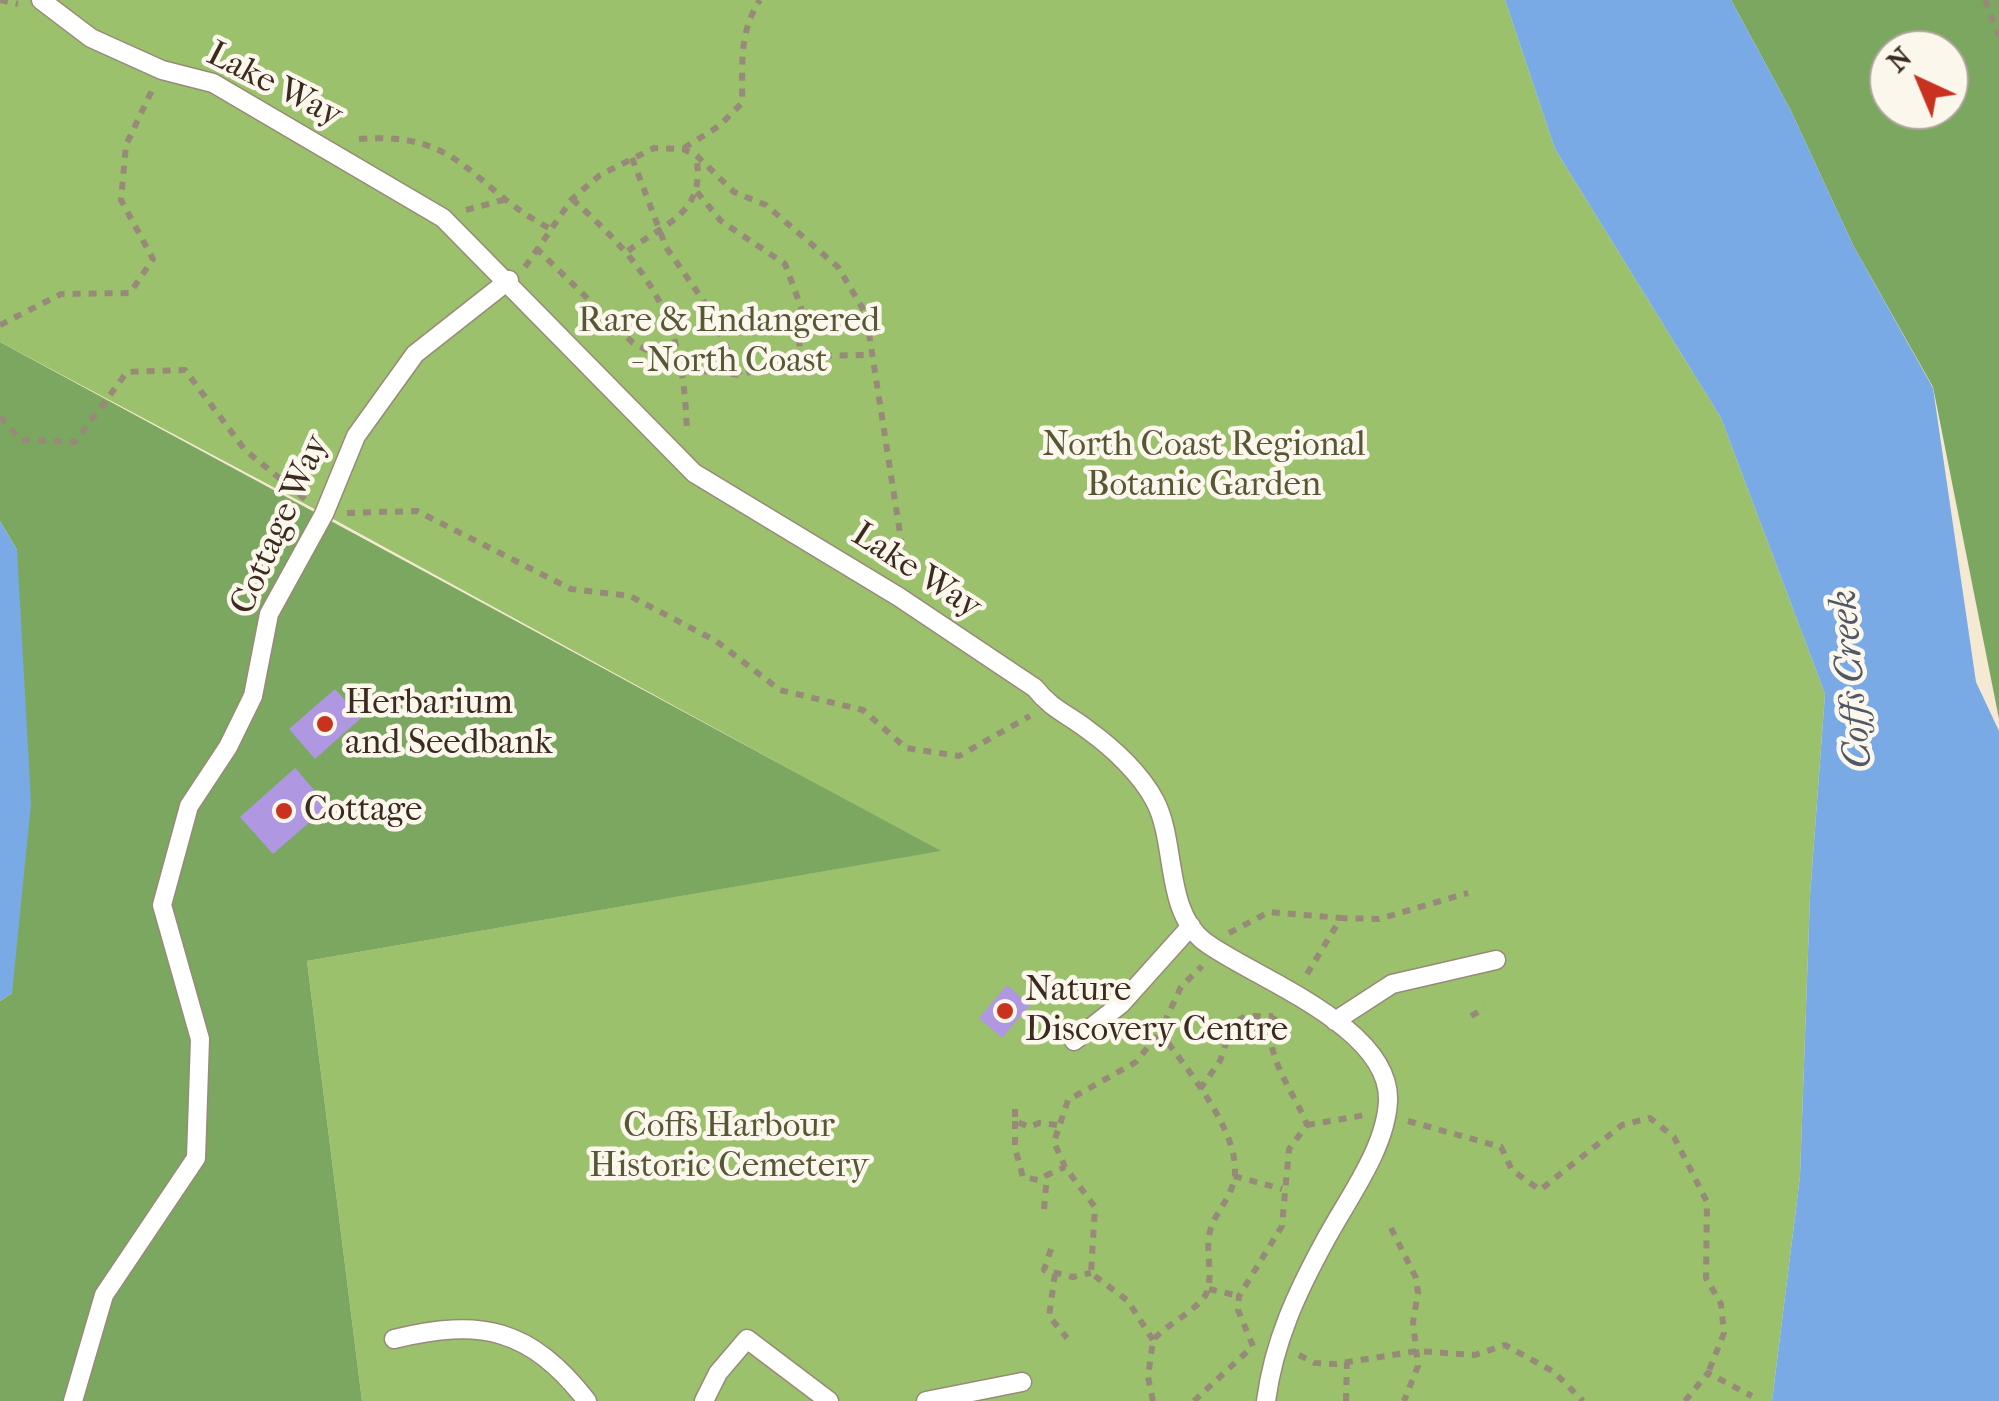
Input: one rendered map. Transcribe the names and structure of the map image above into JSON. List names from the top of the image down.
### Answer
{
  "streets": {
    "lane": ["Lake Way", "Cottage Way"]
  },
  "crossings": [
    ["Lake Way", "Cottage Way"]
  ],
  "water": ["Coffs Creek"],
  "parks": ["Rare & Endangered - North Coast", "North Coast Regional Botanic Garden", "Coffs Harbour Historic Cemetery"],
  "places": ["Herbarium and Seedbank", "Cottage", "Nature Discovery Centre"],
  "north": "top left"
}
